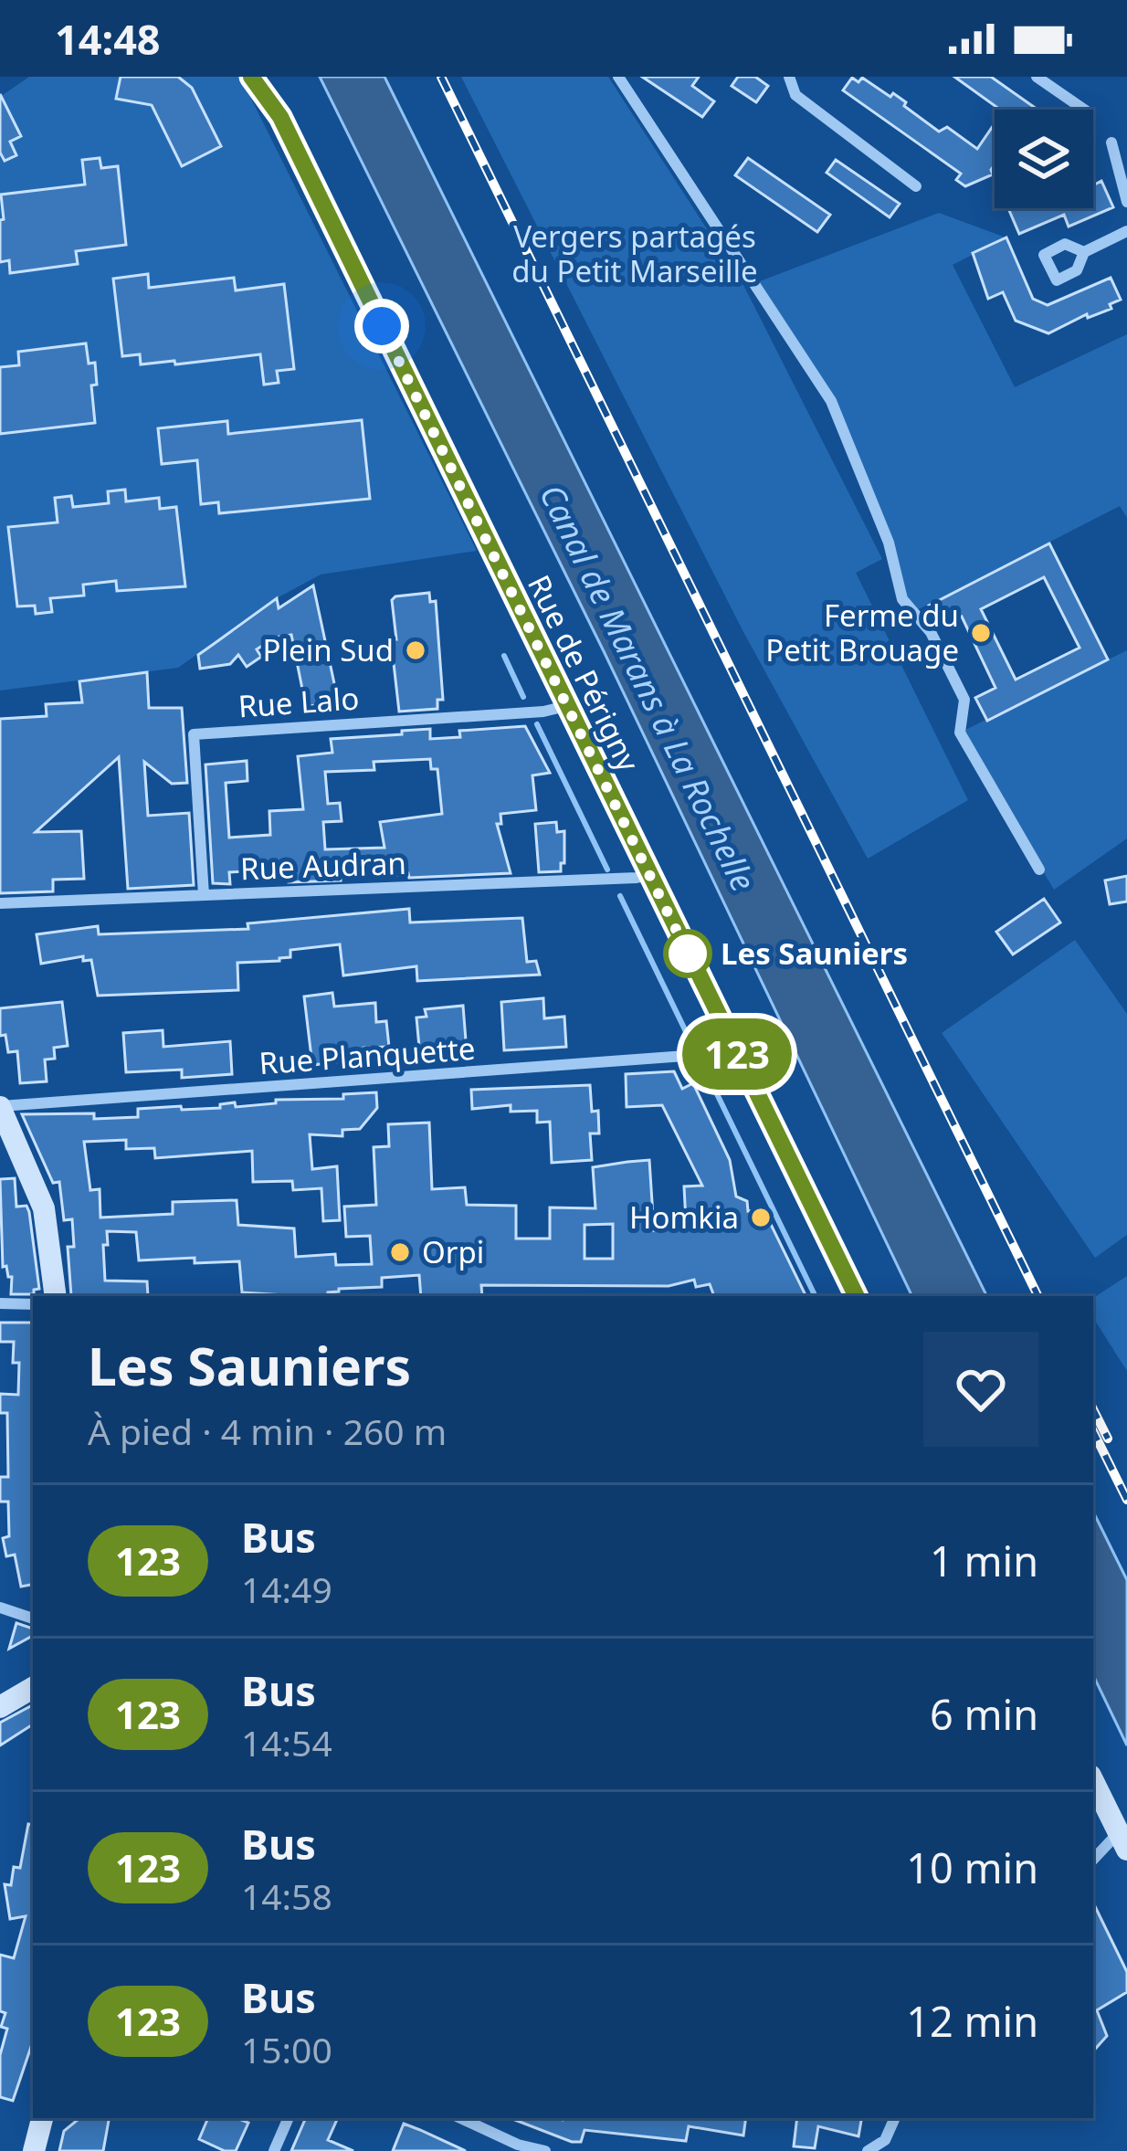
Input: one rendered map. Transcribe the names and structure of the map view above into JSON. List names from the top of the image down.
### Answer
{
  "streets": {
    "street": [
      "Rue de Périgny",
      "Rue Lalo",
      "Rue Audran",
      "Rue Planquette"
    ]
  },
  "crossings": [
    ["Rue de Périgny", "Rue Lalo"],
    ["Rue de Périgny", "Rue Audran"],
    ["Rue de Périgny", "Rue Planquette"],
    ["Rue Lalo", "Rue Audran"]
  ],
  "water": ["Canal de Marans à La Rochelle"],
  "parks": ["Vergers partagés du Petit Marseille"],
  "places": [
    "Ferme du Petit Brouage",
    "Plein Sud",
    "Les Sauniers",
    "Homkia",
    "Orpi"
  ],
  "lines": ["bus line 123"],
  "page": {
    "status": "14:48",
    "on_map": "123",
    "heading": ["Les Sauniers", "À pied · 4 min · 260 m"],
    "list": [
      {
        "mark": "123",
        "name": "Bus",
        "note": "14:49",
        "value": "1 min"
      },
      {
        "mark": "123",
        "name": "Bus",
        "note": "14:54",
        "value": "6 min"
      },
      {
        "mark": "123",
        "name": "Bus",
        "note": "14:58",
        "value": "10 min"
      },
      {
        "mark": "123",
        "name": "Bus",
        "note": "15:00",
        "value": "12 min"
      }
    ]
  }
}
